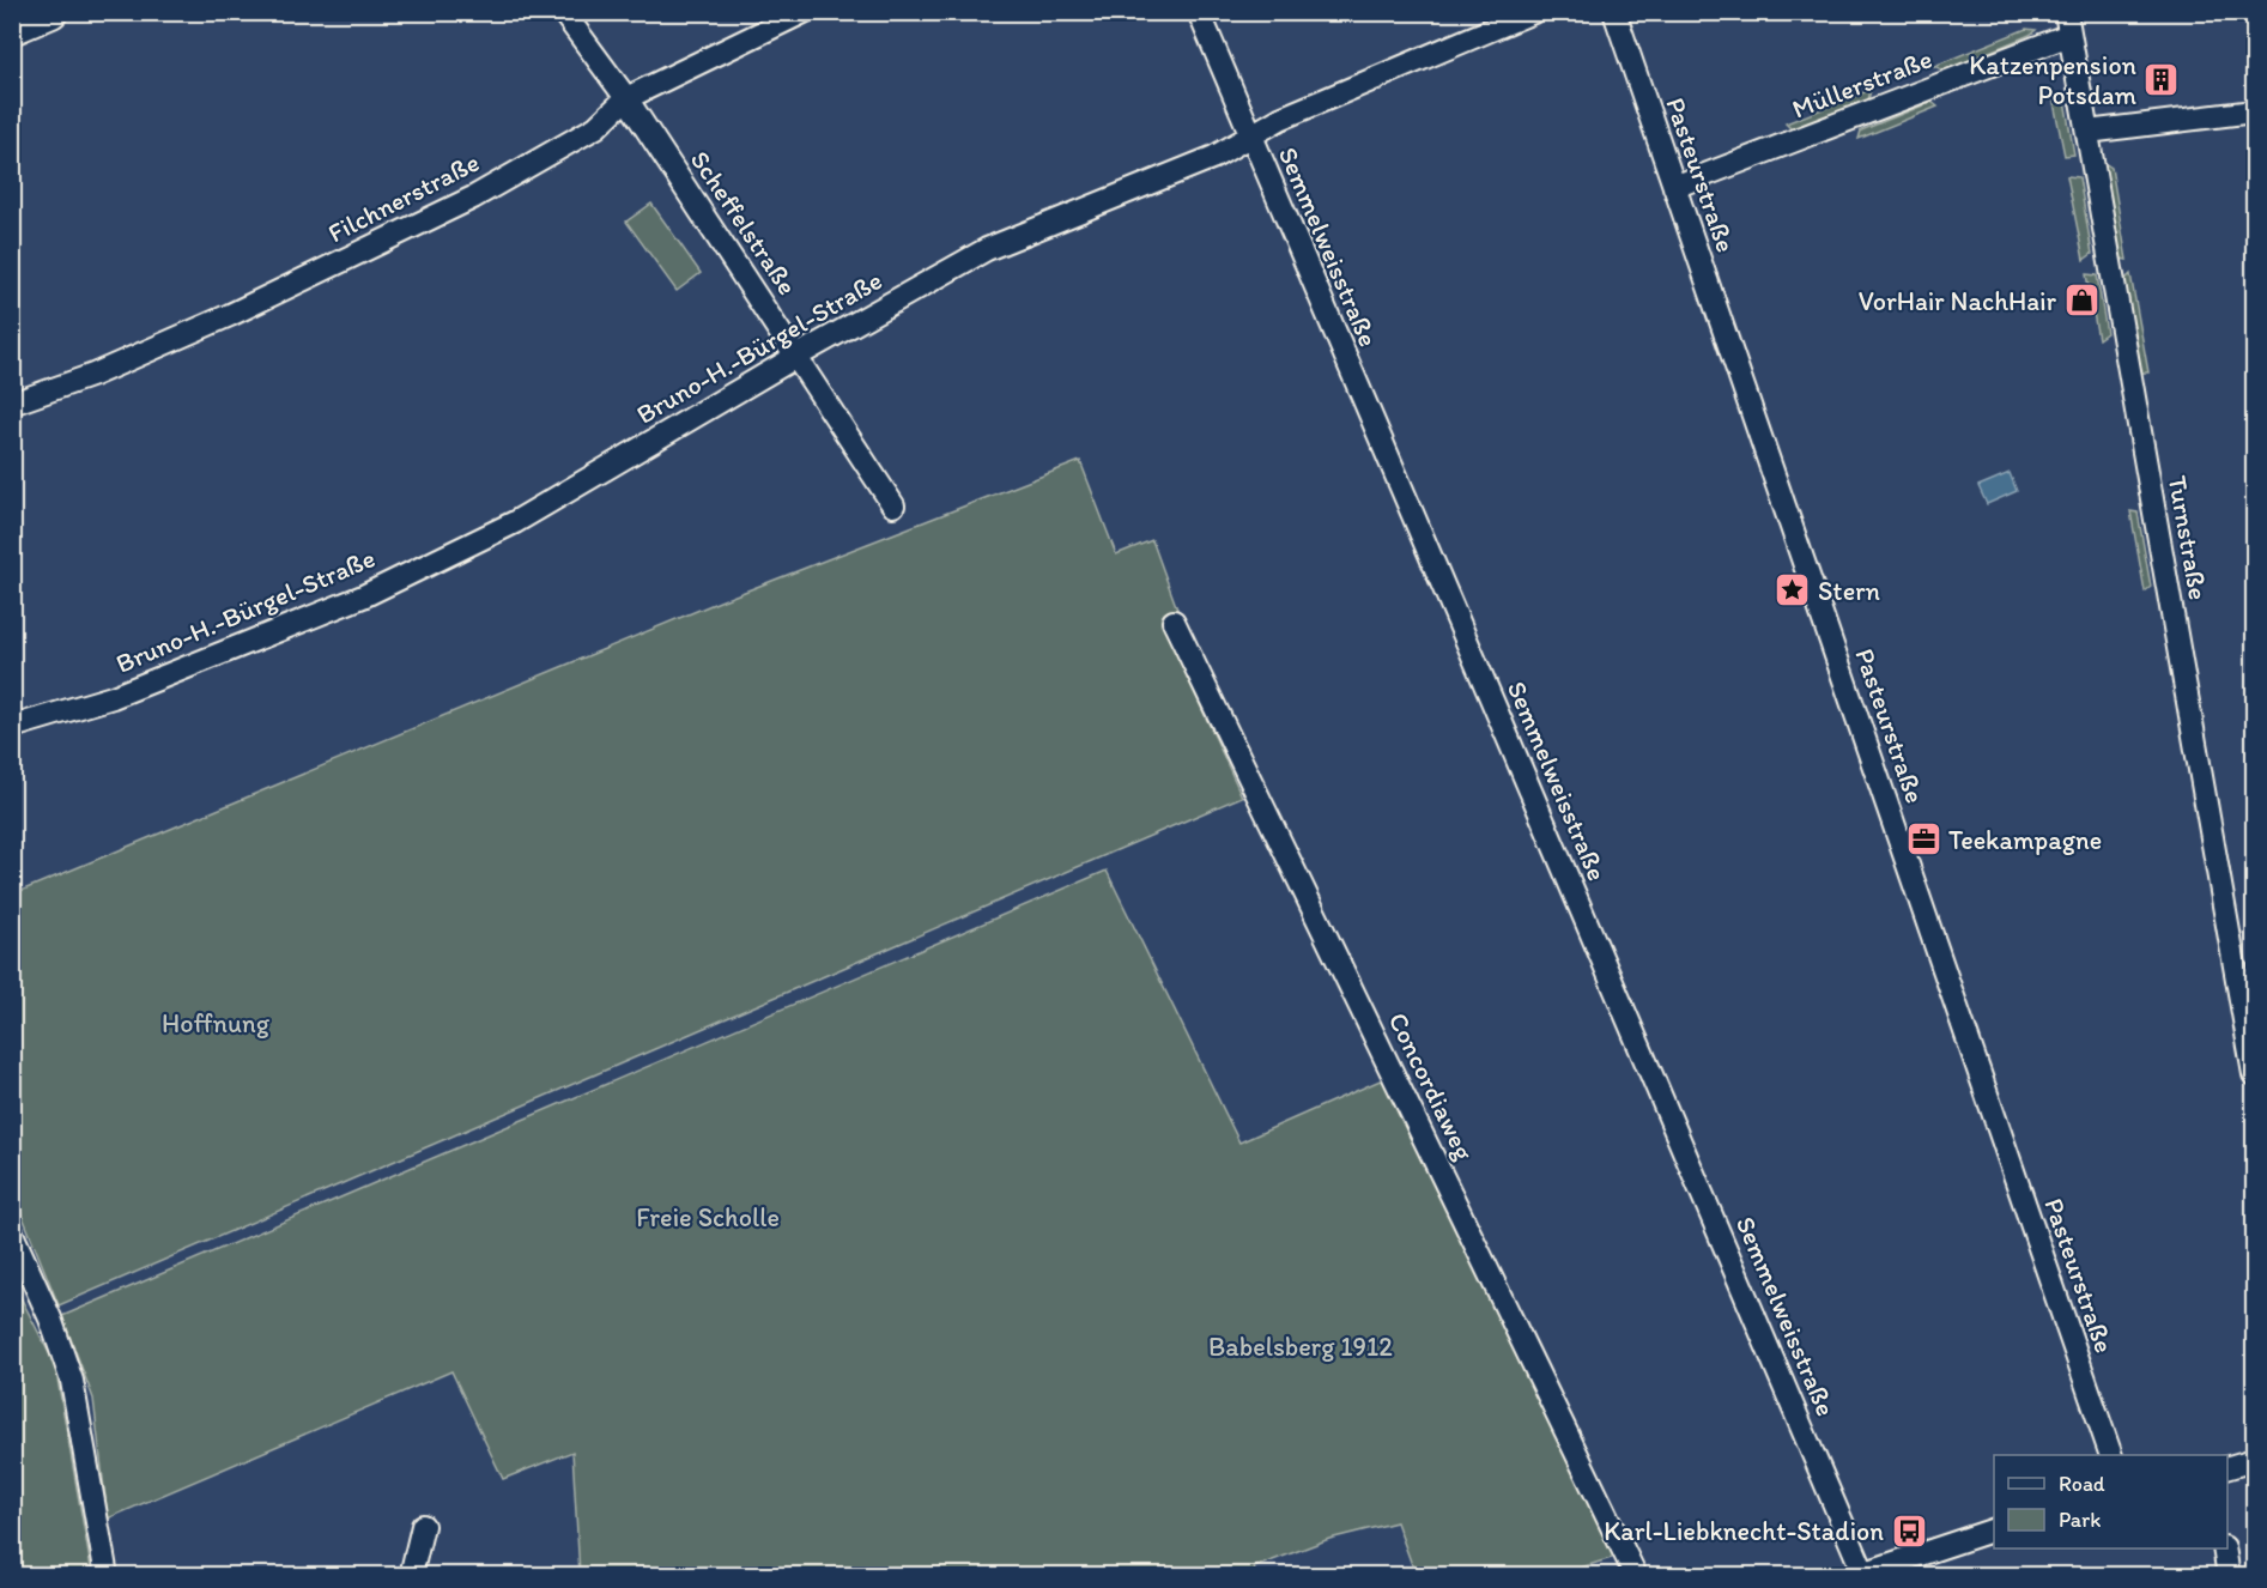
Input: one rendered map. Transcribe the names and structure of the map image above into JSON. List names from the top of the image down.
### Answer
{
  "streets": {
    "street": [
      "Müllerstraße",
      "Pasteurstraße",
      "Filchnerstraße",
      "Scheffelstraße",
      "Semmelweisstraße",
      "Bruno-H.-Bürgel-Straße",
      "Turnstraße",
      "Concordiaweg"
    ]
  },
  "crossings": [
    ["Müllerstraße", "Pasteurstraße"],
    ["Müllerstraße", "Turnstraße"],
    ["Filchnerstraße", "Scheffelstraße"],
    ["Scheffelstraße", "Bruno-H.-Bürgel-Straße"],
    ["Semmelweisstraße", "Bruno-H.-Bürgel-Straße"]
  ],
  "parks": ["Hoffnung", "Freie Scholle", "Babelsberg 1912"],
  "places": {
    "building": ["Katzenpension Potsdam"],
    "shop": ["VorHair NachHair"],
    "place": ["Stern"],
    "office": ["Teekampagne"],
    "bus stop": ["Karl-Liebknecht-Stadion"]
  },
  "legend": ["Road", "Park"]
}
